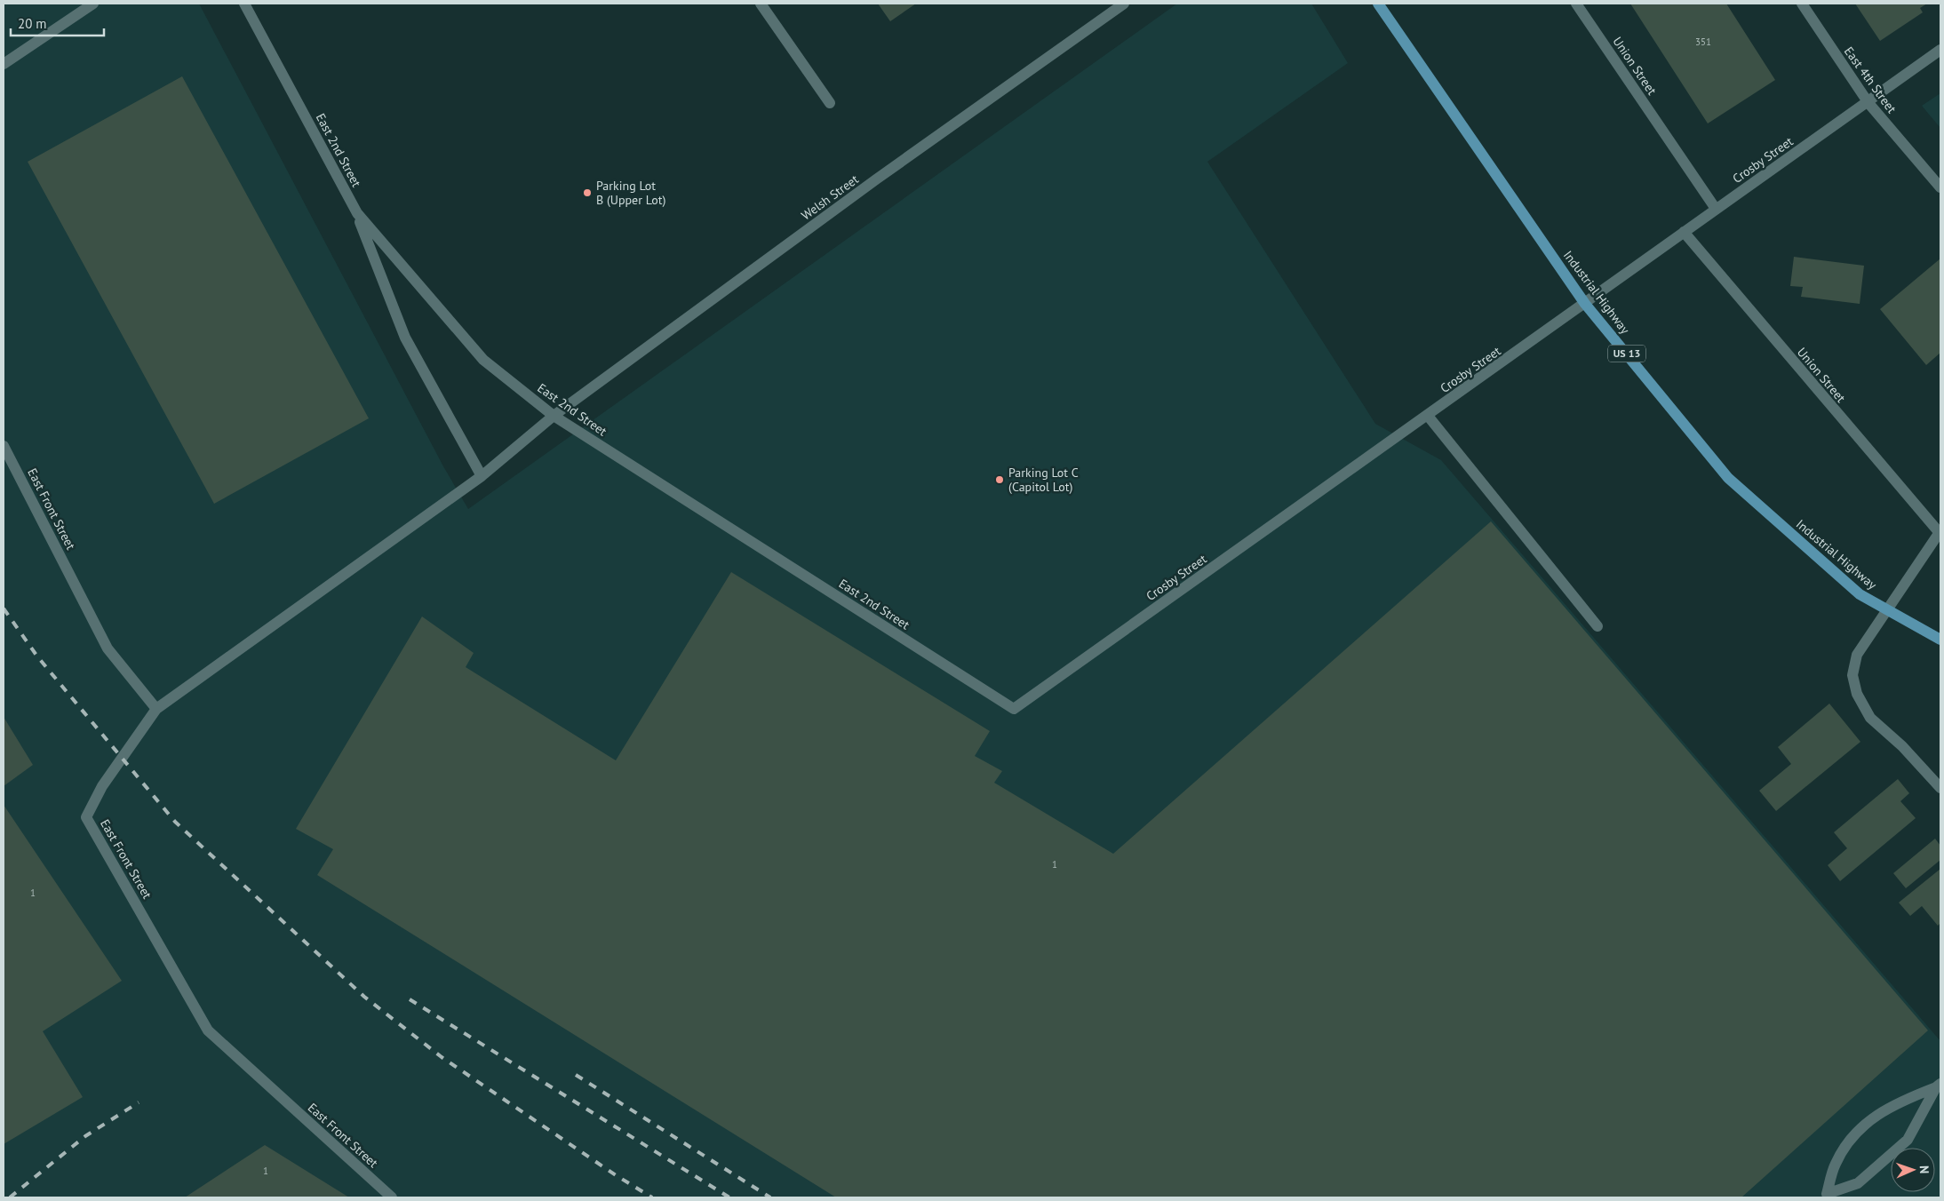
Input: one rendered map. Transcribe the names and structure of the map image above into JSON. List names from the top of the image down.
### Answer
{
  "streets": {
    "main road": ["Industrial Highway", "US 13"],
    "street": [
      "Union Street",
      "East 4th Street",
      "East 2nd Street",
      "Crosby Street",
      "Welsh Street",
      "East Front Street"
    ]
  },
  "crossings": [
    ["Union Street", "Crosby Street"],
    ["East 4th Street", "Crosby Street"],
    ["East 2nd Street", "Crosby Street"],
    ["East 2nd Street", "Welsh Street"],
    ["Crosby Street", "Industrial Highway"],
    ["Welsh Street", "East Front Street"]
  ],
  "places": ["Parking Lot B (Upper Lot)", "Parking Lot C (Capitol Lot)"],
  "house_numbers": [
    "351",
    "1",
    "1",
    "1"
  ],
  "scale_bar": "20 m",
  "north": "right"
}
